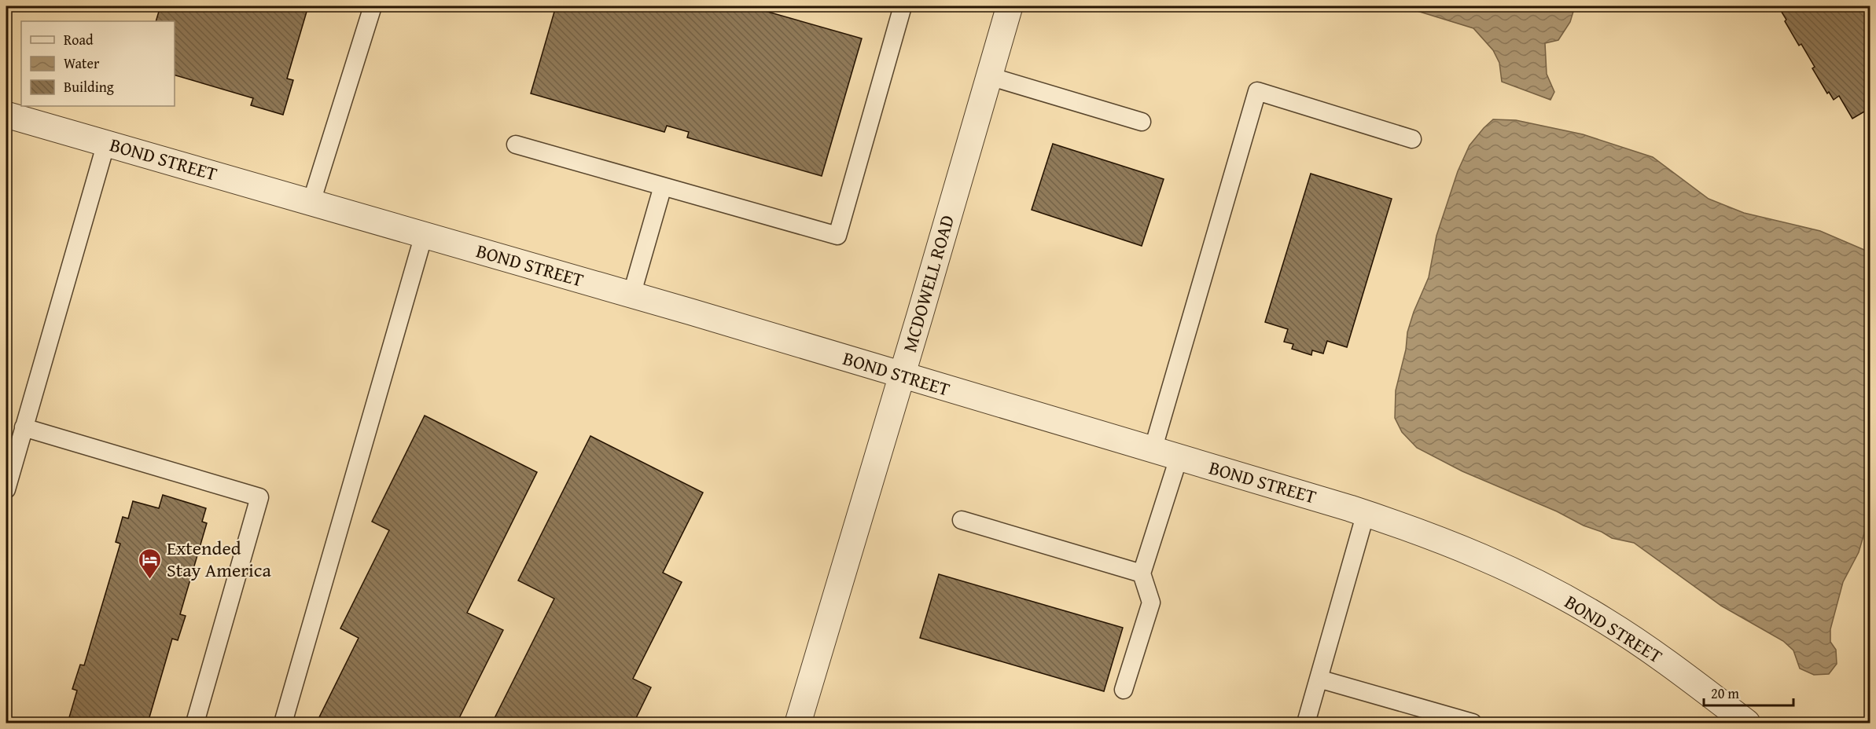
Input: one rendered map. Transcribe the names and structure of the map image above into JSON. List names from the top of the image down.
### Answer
{
  "streets": {
    "street": ["BOND STREET", "MCDOWELL ROAD"]
  },
  "crossings": [
    ["BOND STREET", "MCDOWELL ROAD"]
  ],
  "places": {
    "hotel": ["Extended Stay America"]
  },
  "legend": ["Road", "Water", "Building"],
  "scale_bar": "20 m"
}
